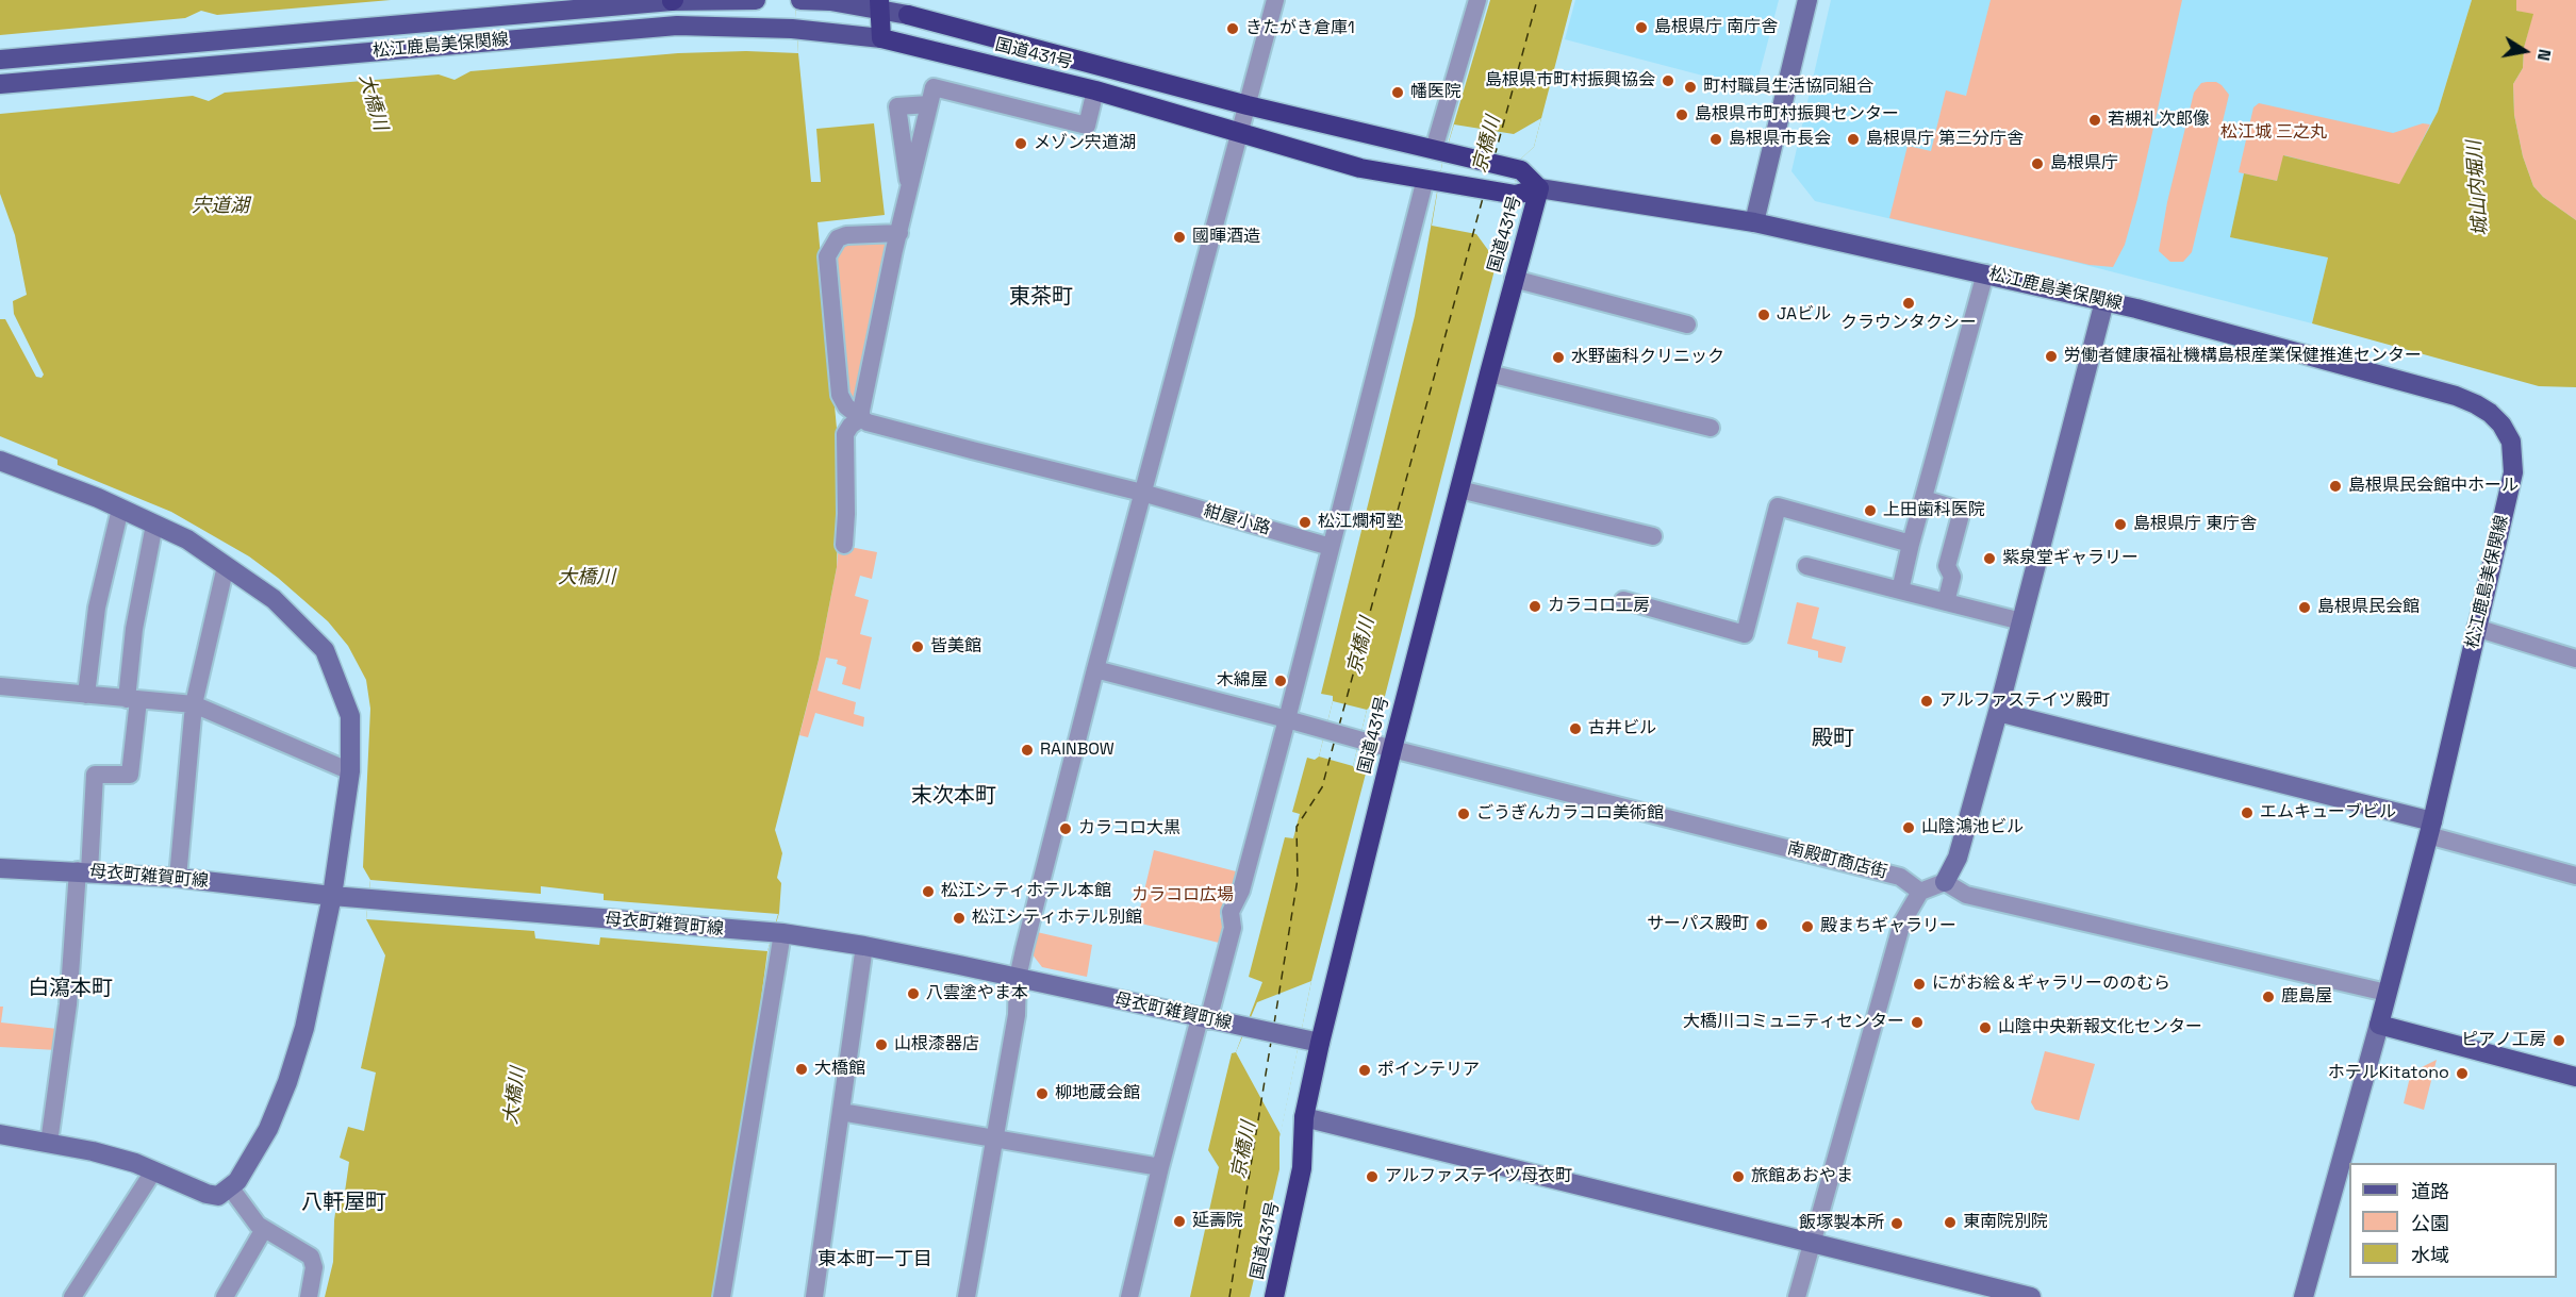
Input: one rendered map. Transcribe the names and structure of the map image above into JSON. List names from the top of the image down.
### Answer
{
  "streets": {
    "highway": ["国道431号"],
    "main road": ["松江鹿島美保関線"],
    "street": ["紺屋小路", "南殿町商店街", "母衣町雑賀町線"]
  },
  "crossings": [
    ["松江鹿島美保関線", "国道431号"],
    ["国道431号", "南殿町商店街"],
    ["国道431号", "母衣町雑賀町線"]
  ],
  "districts": [
    "東茶町",
    "殿町",
    "末次本町",
    "白瀉本町",
    "八軒屋町",
    "東本町一丁目"
  ],
  "water": [
    "大橋川",
    "京橋川",
    "城山内堀川",
    "宍道湖"
  ],
  "parks": ["松江城 三之丸", "カラコロ広場"],
  "places": [
    "島根県庁 南庁舎",
    "きたがき倉庫1",
    "島根県市町村振興協会",
    "町村職員生活協同組合",
    "幡医院",
    "島根県市町村振興センター",
    "若槻礼次郎像",
    "島根県市長会",
    "島根県庁 第三分庁舎",
    "メゾン宍道湖",
    "島根県庁",
    "國暉酒造",
    "クラウンタクシー",
    "JAビル",
    "労働者健康福祉機構島根産業保健推進センター",
    "水野歯科クリニック",
    "島根県民会館中ホール",
    "上田歯科医院",
    "松江爛柯塾",
    "島根県庁 東庁舎",
    "紫泉堂ギャラリー",
    "カラコロ工房",
    "島根県民会館",
    "皆美館",
    "木綿屋",
    "アルファステイツ殿町",
    "古井ビル",
    "RAINBOW",
    "エムキューブビル",
    "ごうぎんカラコロ美術館",
    "山陰鴻池ビル",
    "カラコロ大黒",
    "松江シティホテル本館",
    "松江シティホテル別館",
    "サーパス殿町",
    "殿まちギャラリー",
    "にがお絵＆ギャラリーののむら",
    "八雲塗やま本",
    "鹿島屋",
    "大橋川コミュニティセンター",
    "山陰中央新報文化センター",
    "ピアノ工房",
    "山根漆器店",
    "大橋館",
    "ポインテリア",
    "ホテルKitatono",
    "柳地蔵会館",
    "アルファステイツ母衣町",
    "旅館あおやま",
    "延壽院",
    "東南院別院",
    "飯塚製本所"
  ],
  "legend": ["道路", "公園", "水域"],
  "north": "right"
}
